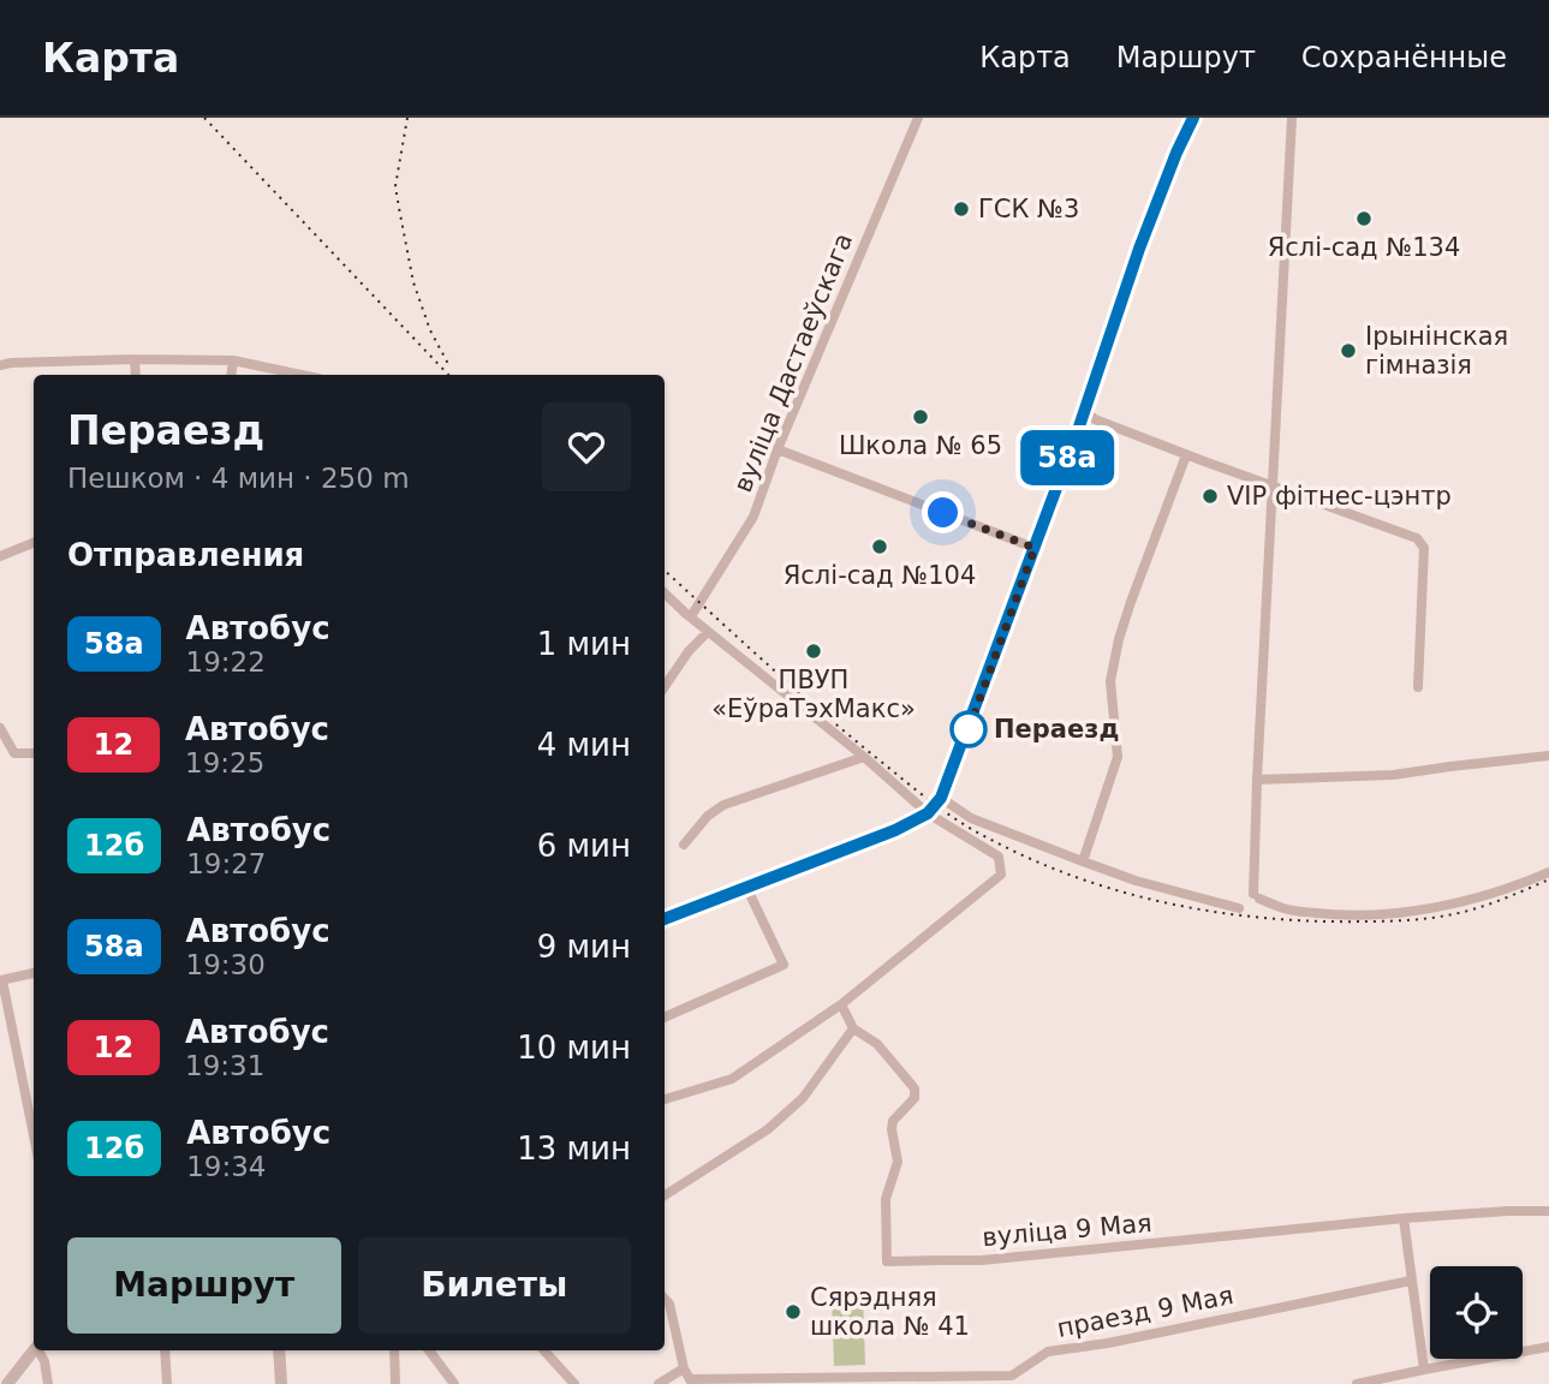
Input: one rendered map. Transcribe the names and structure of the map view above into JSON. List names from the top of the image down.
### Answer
{
  "streets": {
    "street": ["вуліца Дастаеўскага", "вуліца 9 Мая", "праезд 9 Мая"]
  },
  "places": [
    "ГСК №3",
    "Яслі-сад №134",
    "Ірынінская гімназія",
    "Школа № 65",
    "VIP фітнес-цэнтр",
    "Яслі-сад №104",
    "ПВУП «ЕўраТэхМакс»",
    "Пераезд",
    "Сярэдняя школа № 41"
  ],
  "lines": ["bus line 58а"],
  "page": {
    "header": "Карта",
    "nav": ["Карта", "Маршрут", "Сохранённые"],
    "on_map": "58а",
    "heading": [
      ["Пераезд", "Пешком · 4 мин · 250 m"],
      "Отправления"
    ],
    "list": [
      {
        "mark": "58а",
        "name": "Автобус",
        "note": "19:22",
        "value": "1 мин"
      },
      {
        "mark": "12",
        "name": "Автобус",
        "note": "19:25",
        "value": "4 мин"
      },
      {
        "mark": "12б",
        "name": "Автобус",
        "note": "19:27",
        "value": "6 мин"
      },
      {
        "mark": "58а",
        "name": "Автобус",
        "note": "19:30",
        "value": "9 мин"
      },
      {
        "mark": "12",
        "name": "Автобус",
        "note": "19:31",
        "value": "10 мин"
      },
      {
        "mark": "12б",
        "name": "Автобус",
        "note": "19:34",
        "value": "13 мин"
      }
    ],
    "buttons": ["Маршрут", "Билеты"]
  }
}
